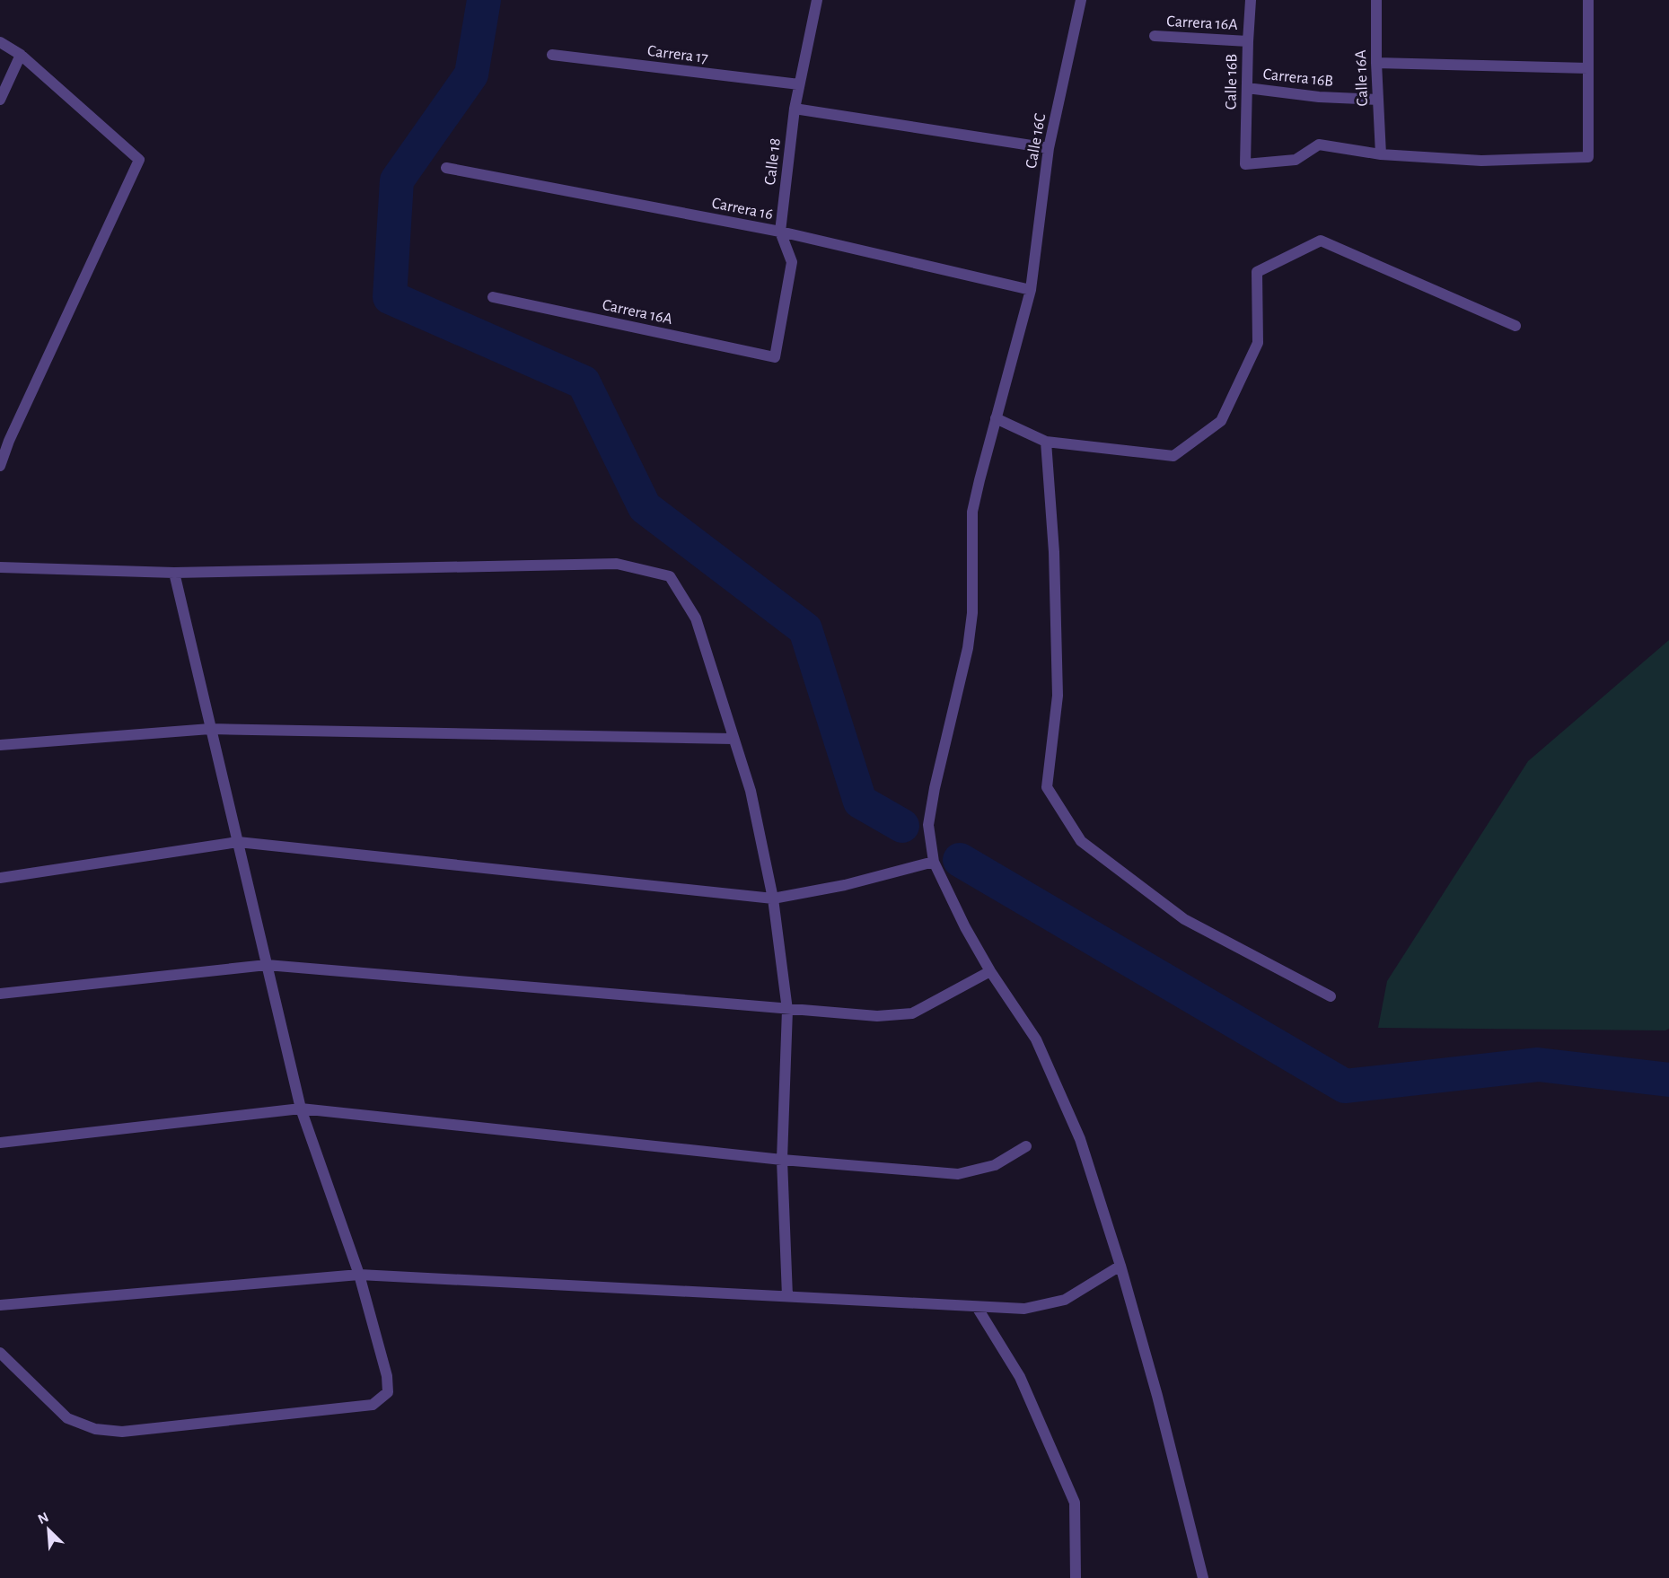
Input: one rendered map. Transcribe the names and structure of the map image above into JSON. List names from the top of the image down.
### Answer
{
  "streets": {
    "street": [
      "Carrera 16A",
      "Carrera 17",
      "Carrera 16B",
      "Calle 16A",
      "Calle 16B",
      "Calle 16C",
      "Calle 18",
      "Carrera 16"
    ]
  },
  "crossings": [
    ["Carrera 16A", "Calle 16B"],
    ["Carrera 16A", "Calle 18"],
    ["Carrera 17", "Calle 18"],
    ["Carrera 16B", "Calle 16A"],
    ["Carrera 16B", "Calle 16B"],
    ["Calle 16A", "Calle 16B"],
    ["Calle 16C", "Carrera 16"],
    ["Calle 18", "Carrera 16"]
  ],
  "north": "top left"
}
